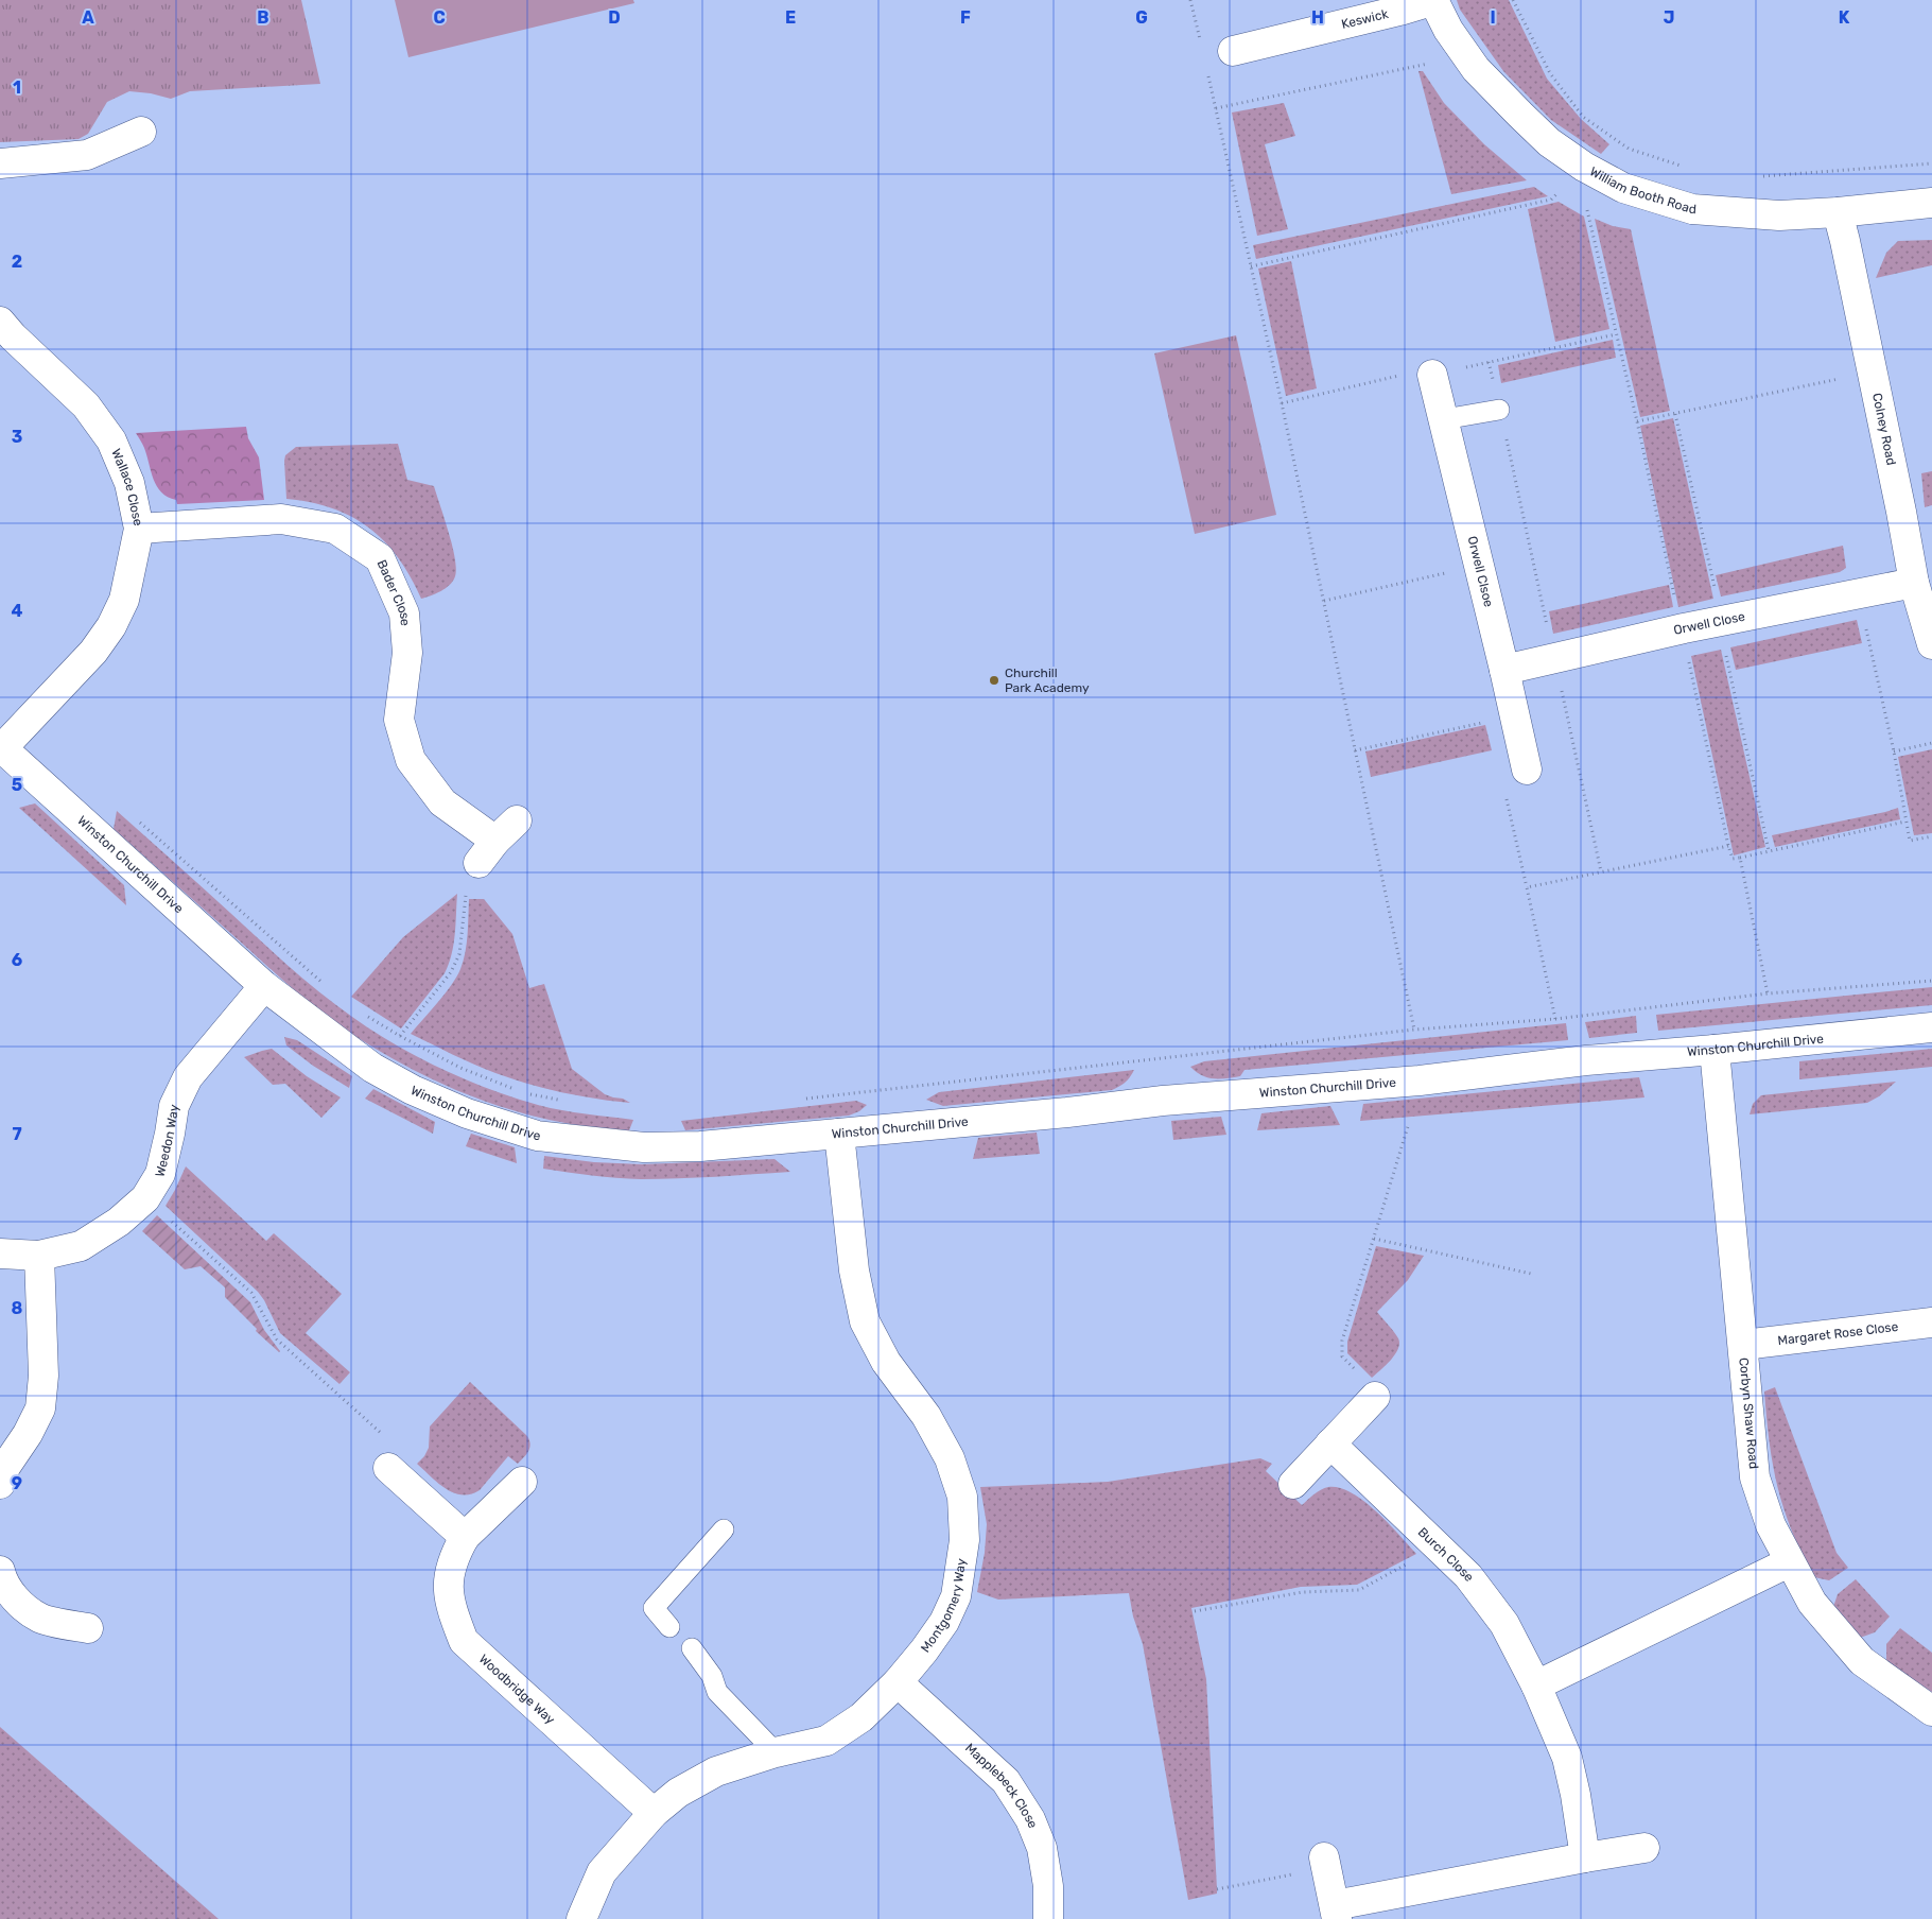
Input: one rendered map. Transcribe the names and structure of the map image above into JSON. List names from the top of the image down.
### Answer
{
  "streets": {
    "street": [
      "Keswick",
      "William Booth Road",
      "Colney Road",
      "Wallace Close",
      "Orwell Clsoe",
      "Bader Close",
      "Orwell Close",
      "Winston Churchill Drive",
      "Weedon Way",
      "Margaret Rose Close",
      "Corbyn Shaw Road",
      "Burch Close",
      "Montgomery Way",
      "Woodbridge Way",
      "Mapplebeck Close"
    ]
  },
  "crossings": [
    ["Keswick", "William Booth Road"],
    ["William Booth Road", "Colney Road"],
    ["Colney Road", "Orwell Close"],
    ["Wallace Close", "Bader Close"],
    ["Wallace Close", "Winston Churchill Drive"],
    ["Orwell Clsoe", "Orwell Close"],
    ["Winston Churchill Drive", "Weedon Way"],
    ["Winston Churchill Drive", "Corbyn Shaw Road"],
    ["Winston Churchill Drive", "Montgomery Way"],
    ["Margaret Rose Close", "Corbyn Shaw Road"],
    ["Montgomery Way", "Woodbridge Way"],
    ["Montgomery Way", "Mapplebeck Close"]
  ],
  "places": ["Churchill Park Academy"],
  "grid": {
    "columns": [
      "A",
      "B",
      "C",
      "D",
      "E",
      "F",
      "G",
      "H",
      "I",
      "J",
      "K"
    ],
    "rows": [
      "1",
      "2",
      "3",
      "4",
      "5",
      "6",
      "7",
      "8",
      "9"
    ]
  }
}
